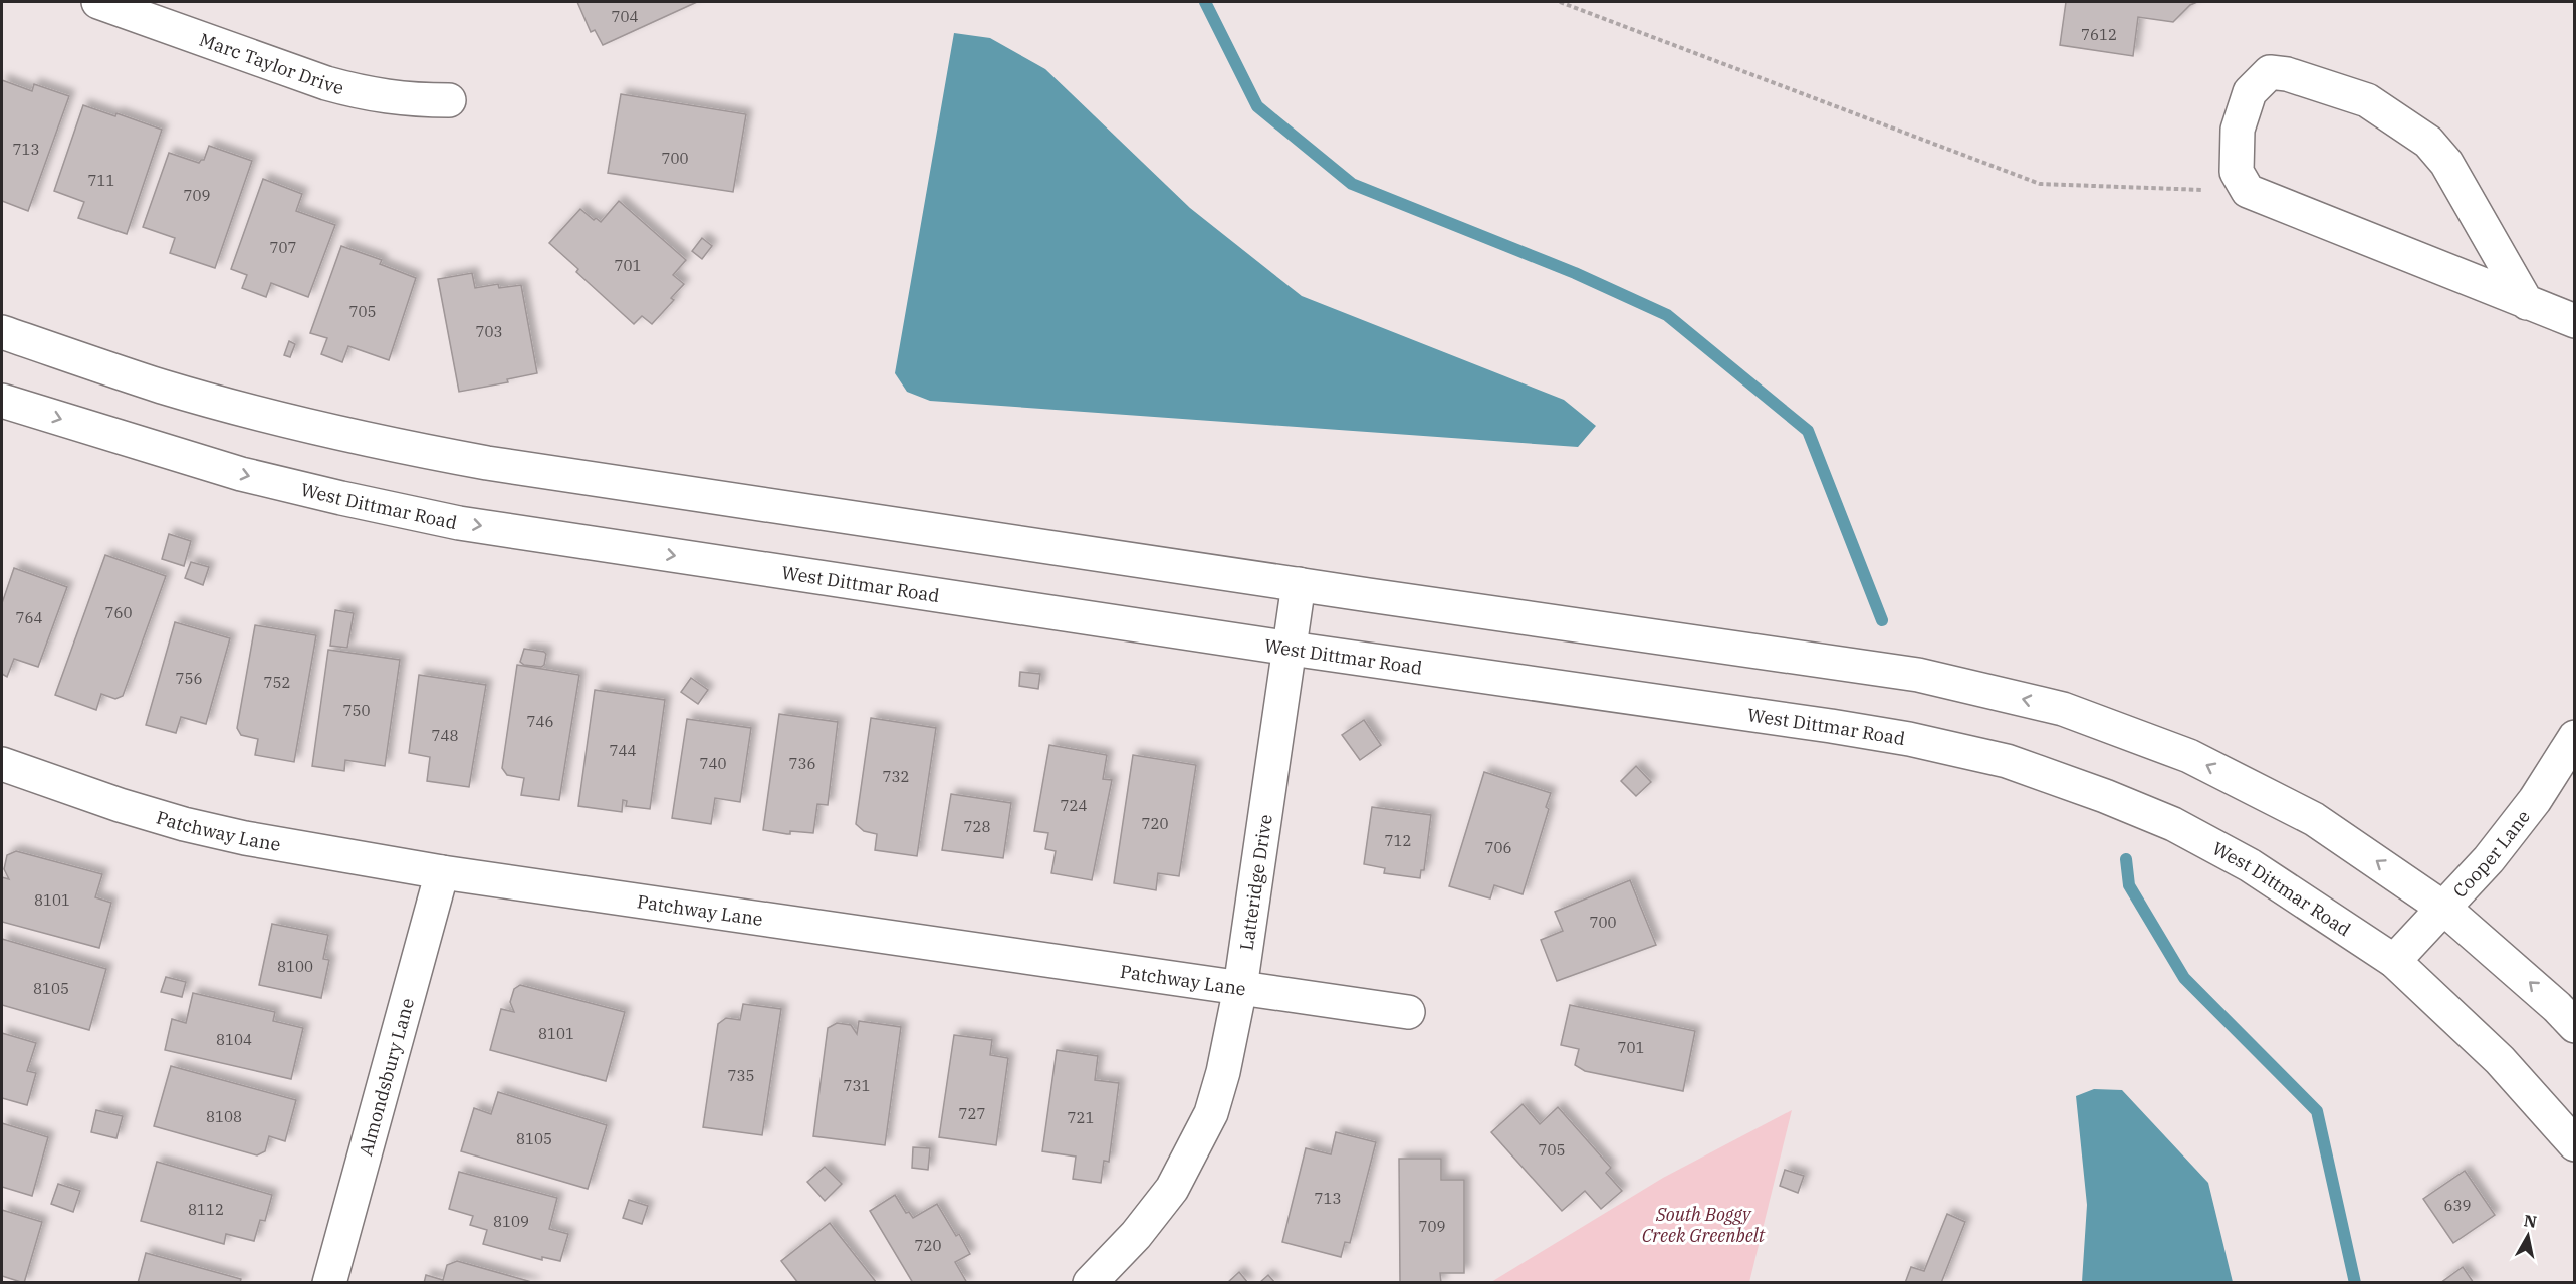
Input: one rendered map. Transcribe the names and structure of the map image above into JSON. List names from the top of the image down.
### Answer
{
  "streets": {
    "street": [
      "Marc Taylor Drive",
      "West Dittmar Road",
      "Patchway Lane",
      "Cooper Lane",
      "Latteridge Drive",
      "Almondsbury Lane"
    ]
  },
  "crossings": [
    ["West Dittmar Road", "Cooper Lane"],
    ["West Dittmar Road", "Latteridge Drive"],
    ["Patchway Lane", "Latteridge Drive"],
    ["Patchway Lane", "Almondsbury Lane"]
  ],
  "parks": ["South Boggy Creek Greenbelt"],
  "house_numbers": [
    "704",
    "7612",
    "713",
    "700",
    "711",
    "709",
    "707",
    "701",
    "705",
    "703",
    "760",
    "764",
    "756",
    "752",
    "750",
    "746",
    "748",
    "744",
    "740",
    "736",
    "732",
    "724",
    "720",
    "728",
    "712",
    "706",
    "8101",
    "700",
    "8100",
    "8105",
    "8101",
    "8104",
    "701",
    "735",
    "731",
    "727",
    "8108",
    "721",
    "8105",
    "705",
    "713",
    "639",
    "8112",
    "8109",
    "709",
    "720"
  ],
  "north": "top"
}
